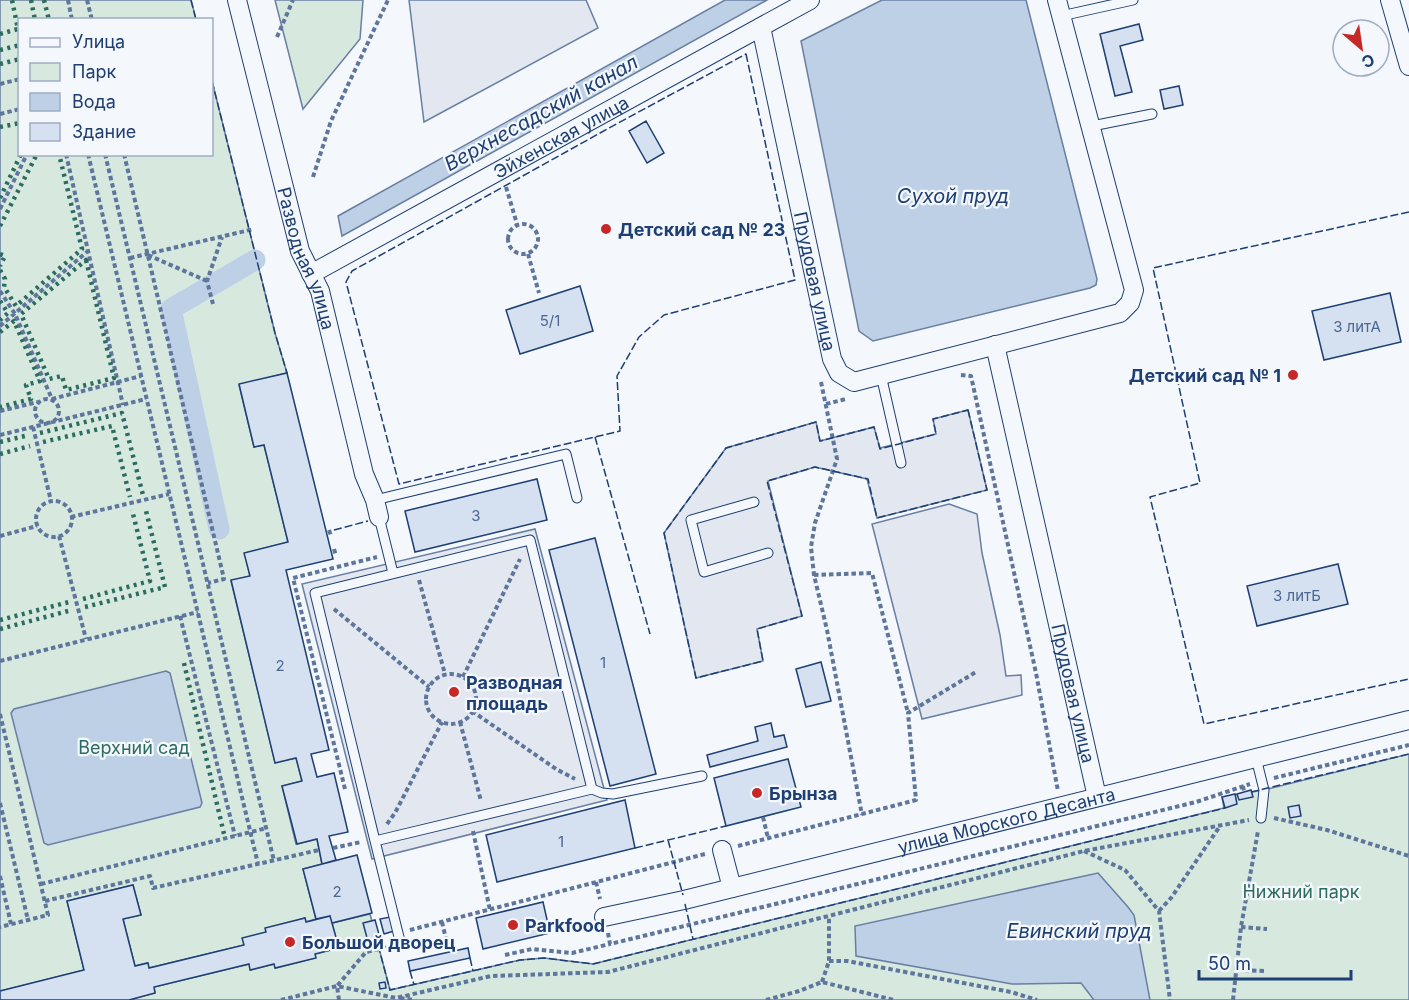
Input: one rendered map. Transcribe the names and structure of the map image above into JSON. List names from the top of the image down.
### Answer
{
  "streets": {
    "street": [
      "Эйхенская улица",
      "Разводная улица",
      "Прудовая улица",
      "улица Морского Десанта"
    ]
  },
  "crossings": [
    ["Эйхенская улица", "Разводная улица"],
    ["Эйхенская улица", "Прудовая улица"],
    ["Прудовая улица", "улица Морского Десанта"]
  ],
  "water": ["Верхнесадский канал", "Сухой пруд", "Евинский пруд"],
  "parks": ["Верхний сад", "Нижний парк"],
  "places": [
    "Детский сад № 23",
    "Детский сад № 1",
    "Разводная площадь",
    "Брынза",
    "Parkfood",
    "Большой дворец"
  ],
  "house_numbers": [
    "5/1",
    "3 литА",
    "3",
    "3 литБ",
    "1",
    "2",
    "1",
    "2"
  ],
  "legend": [
    "Улица",
    "Парк",
    "Вода",
    "Здание"
  ],
  "scale_bar": "50 m",
  "north": "bottom right"
}
